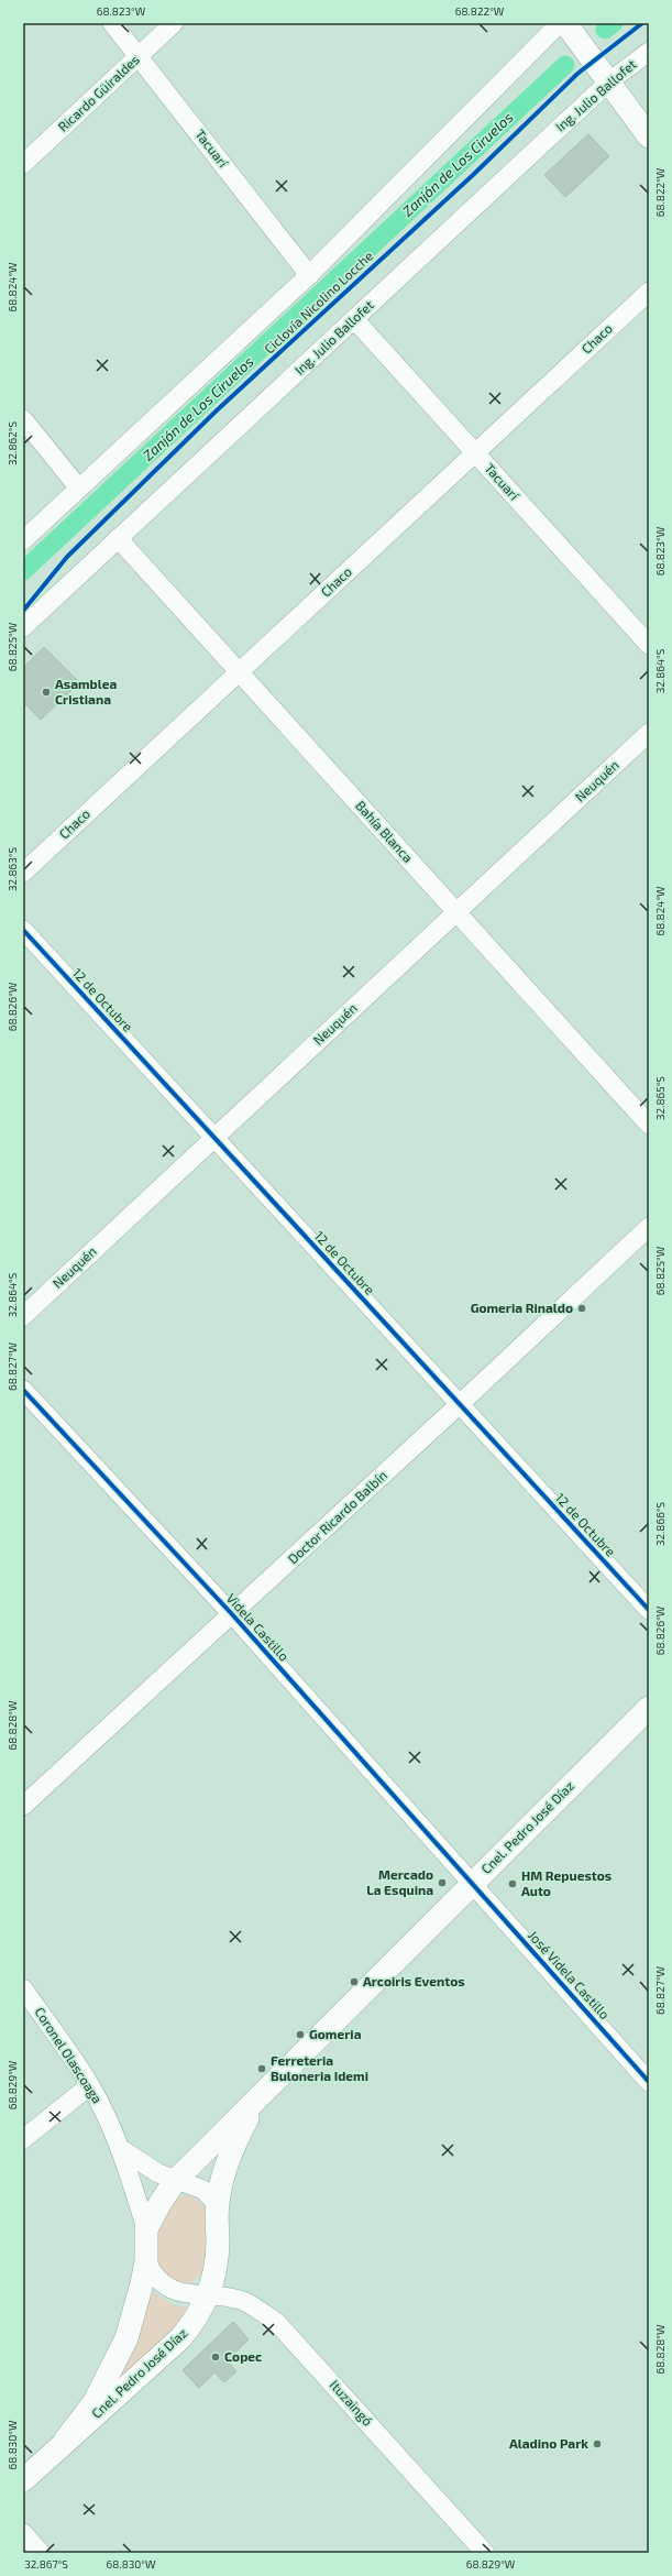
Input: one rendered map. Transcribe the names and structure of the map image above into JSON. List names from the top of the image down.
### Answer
{
  "streets": {
    "main road": ["Cnel. Pedro José Díaz"],
    "street": [
      "Ricardo Güiraldes",
      "Ing. Julio Ballofet",
      "Tacuarí",
      "Chaco",
      "Neuquén",
      "Bahía Blanca",
      "12 de Octubre",
      "Doctor Ricardo Balbín",
      "Videla Castillo",
      "José Videla Castillo",
      "Coronel Olascoaga",
      "Ituzaingó"
    ],
    "cycle path": ["Ciclovía Nicolino Locche"]
  },
  "crossings": [
    ["Ricardo Güiraldes", "Tacuarí"],
    ["Ing. Julio Ballofet", "Tacuarí"],
    ["Ing. Julio Ballofet", "Bahía Blanca"],
    ["Tacuarí", "Chaco"],
    ["Chaco", "Bahía Blanca"],
    ["Neuquén", "Bahía Blanca"],
    ["Neuquén", "12 de Octubre"],
    ["12 de Octubre", "Doctor Ricardo Balbín"],
    ["Doctor Ricardo Balbín", "Videla Castillo"],
    ["Videla Castillo", "Cnel. Pedro José Díaz"],
    ["Videla Castillo", "José Videla Castillo"],
    ["Cnel. Pedro José Díaz", "José Videla Castillo"],
    ["Cnel. Pedro José Díaz", "Coronel Olascoaga"],
    ["Cnel. Pedro José Díaz", "Ituzaingó"],
    ["Coronel Olascoaga", "Ituzaingó"]
  ],
  "water": ["Zanjón de Los Ciruelos"],
  "places": [
    "Asamblea Cristiana",
    "Gomeria Rinaldo",
    "Mercado La Esquina",
    "HM Repuestos Auto",
    "Arcoiris Eventos",
    "Gomeria",
    "Ferreteria Buloneria Idemi",
    "Copec",
    "Aladino Park"
  ],
  "coordinates": [
    "68.823°W",
    "68.822°W",
    "68.824°W",
    "32.862°S",
    "68.825°W",
    "32.864°S",
    "32.863°S",
    "68.826°W",
    "32.865°S",
    "68.827°W",
    "32.866°S",
    "68.828°W",
    "68.829°W",
    "68.830°W",
    "32.867°S"
  ]
}
